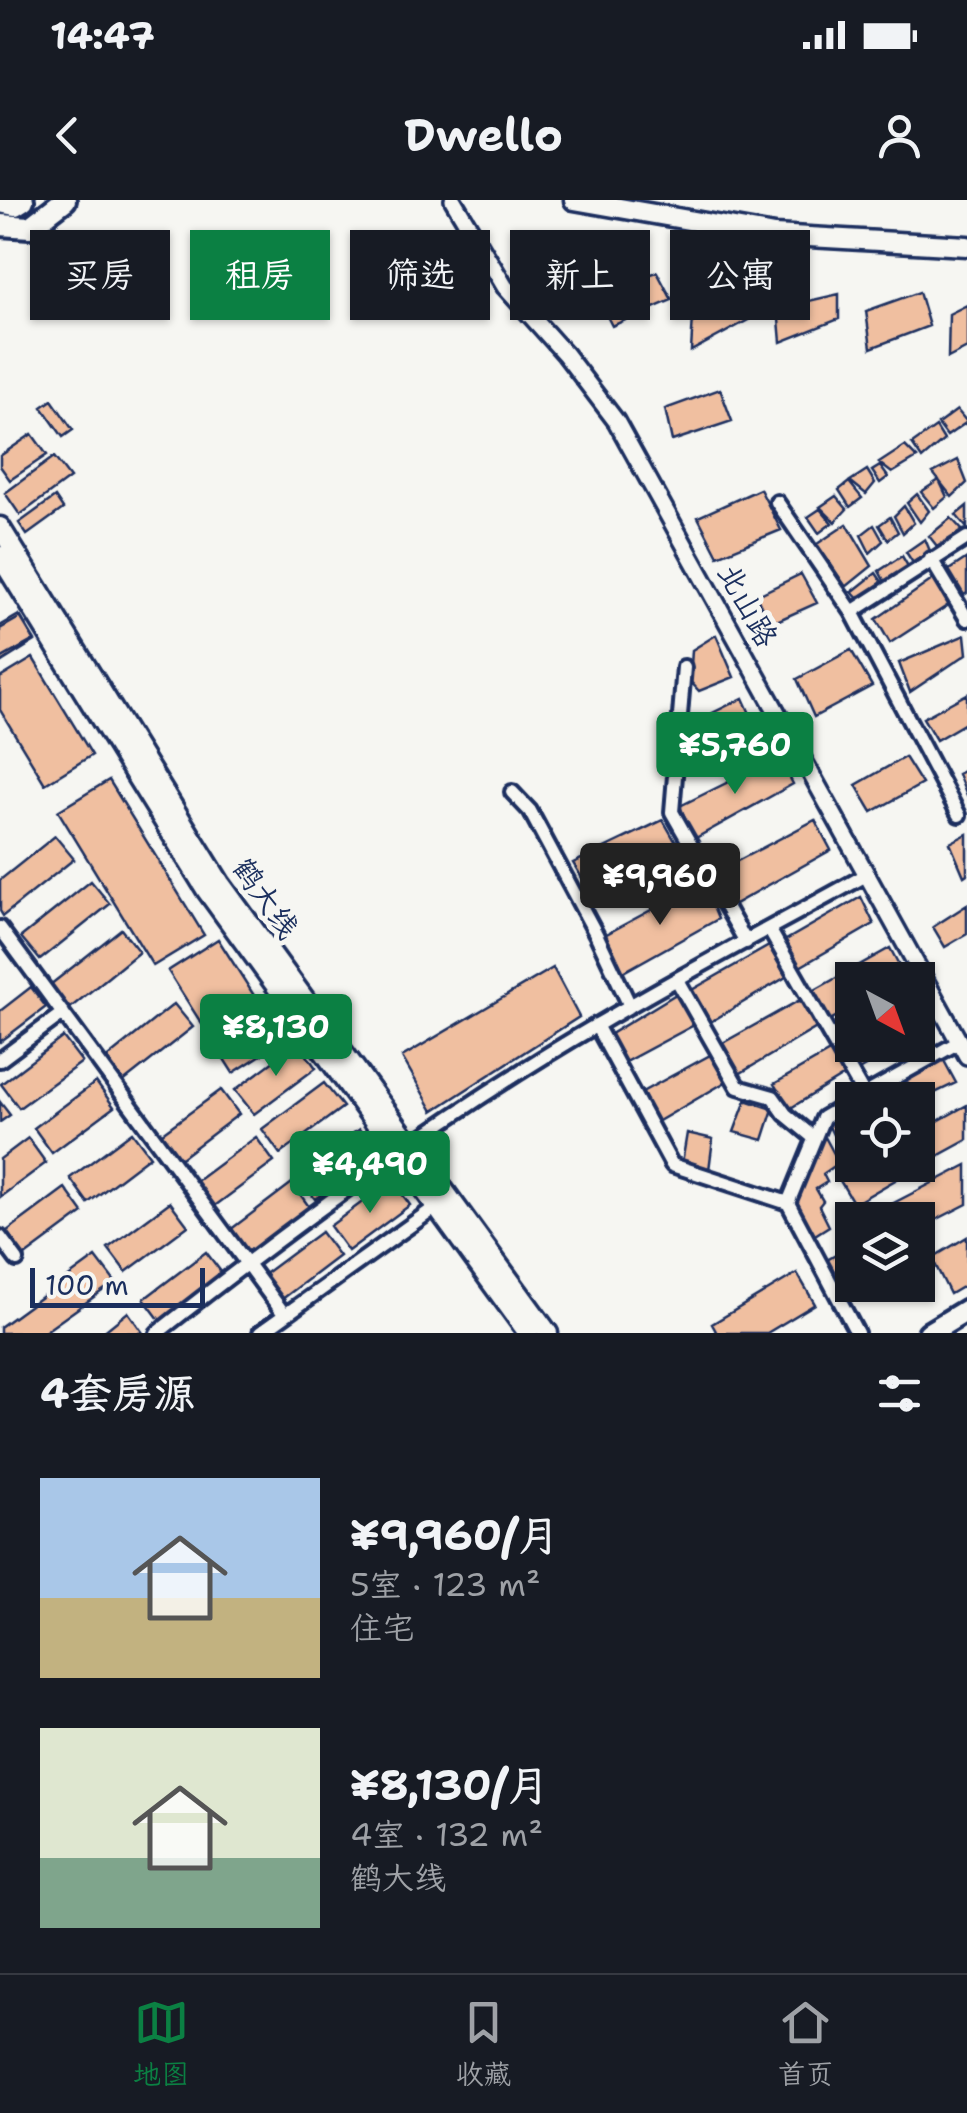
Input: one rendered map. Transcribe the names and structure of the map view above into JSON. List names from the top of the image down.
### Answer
{
  "streets": {
    "main road": ["鹤大线"],
    "street": ["北山路"]
  },
  "scale_bar": "100 m",
  "north": "bottom right",
  "page": {
    "status": "14:47",
    "header": "Dwello",
    "chip": [
      "买房",
      "租房",
      "筛选",
      "新上",
      "公寓"
    ],
    "price": [
      "¥5,760",
      "¥9,960",
      "¥8,130",
      "¥4,490"
    ],
    "scale": "100 m",
    "heading": "4套房源",
    "list": [
      {
        "name": "¥9,960/月",
        "note": "5室 · 123 m² · 住宅"
      },
      {
        "name": "¥8,130/月",
        "note": "4室 · 132 m² · 鹤大线"
      }
    ],
    "tabs": ["地图", "收藏", "首页"]
  }
}
